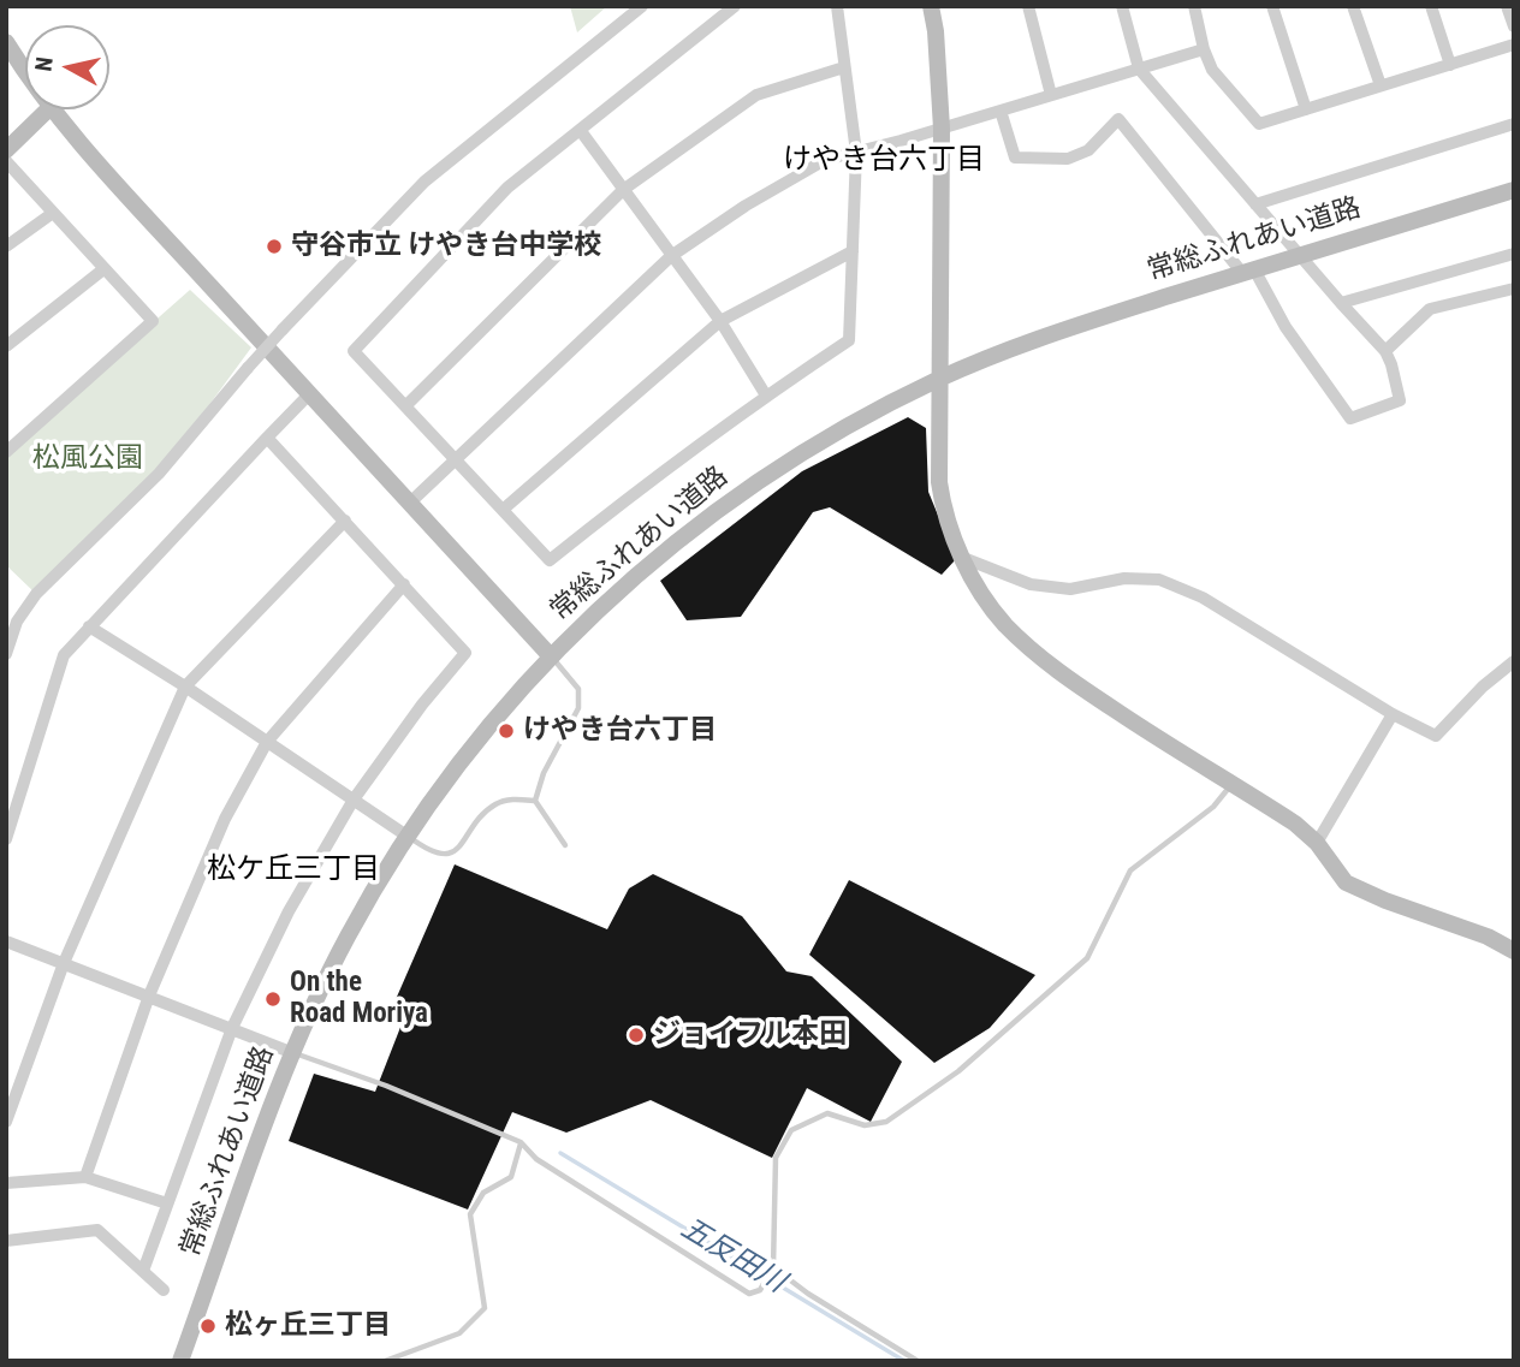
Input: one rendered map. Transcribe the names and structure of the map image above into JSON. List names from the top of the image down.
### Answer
{
  "streets": {
    "street": ["常総ふれあい道路"]
  },
  "districts": ["けやき台六丁目", "松ケ丘三丁目"],
  "water": ["五反田川"],
  "parks": ["松風公園"],
  "places": [
    "守谷市立 けやき台中学校",
    "けやき台六丁目",
    "On the Road Moriya",
    "ジョイフル本田",
    "松ヶ丘三丁目"
  ],
  "north": "left"
}
